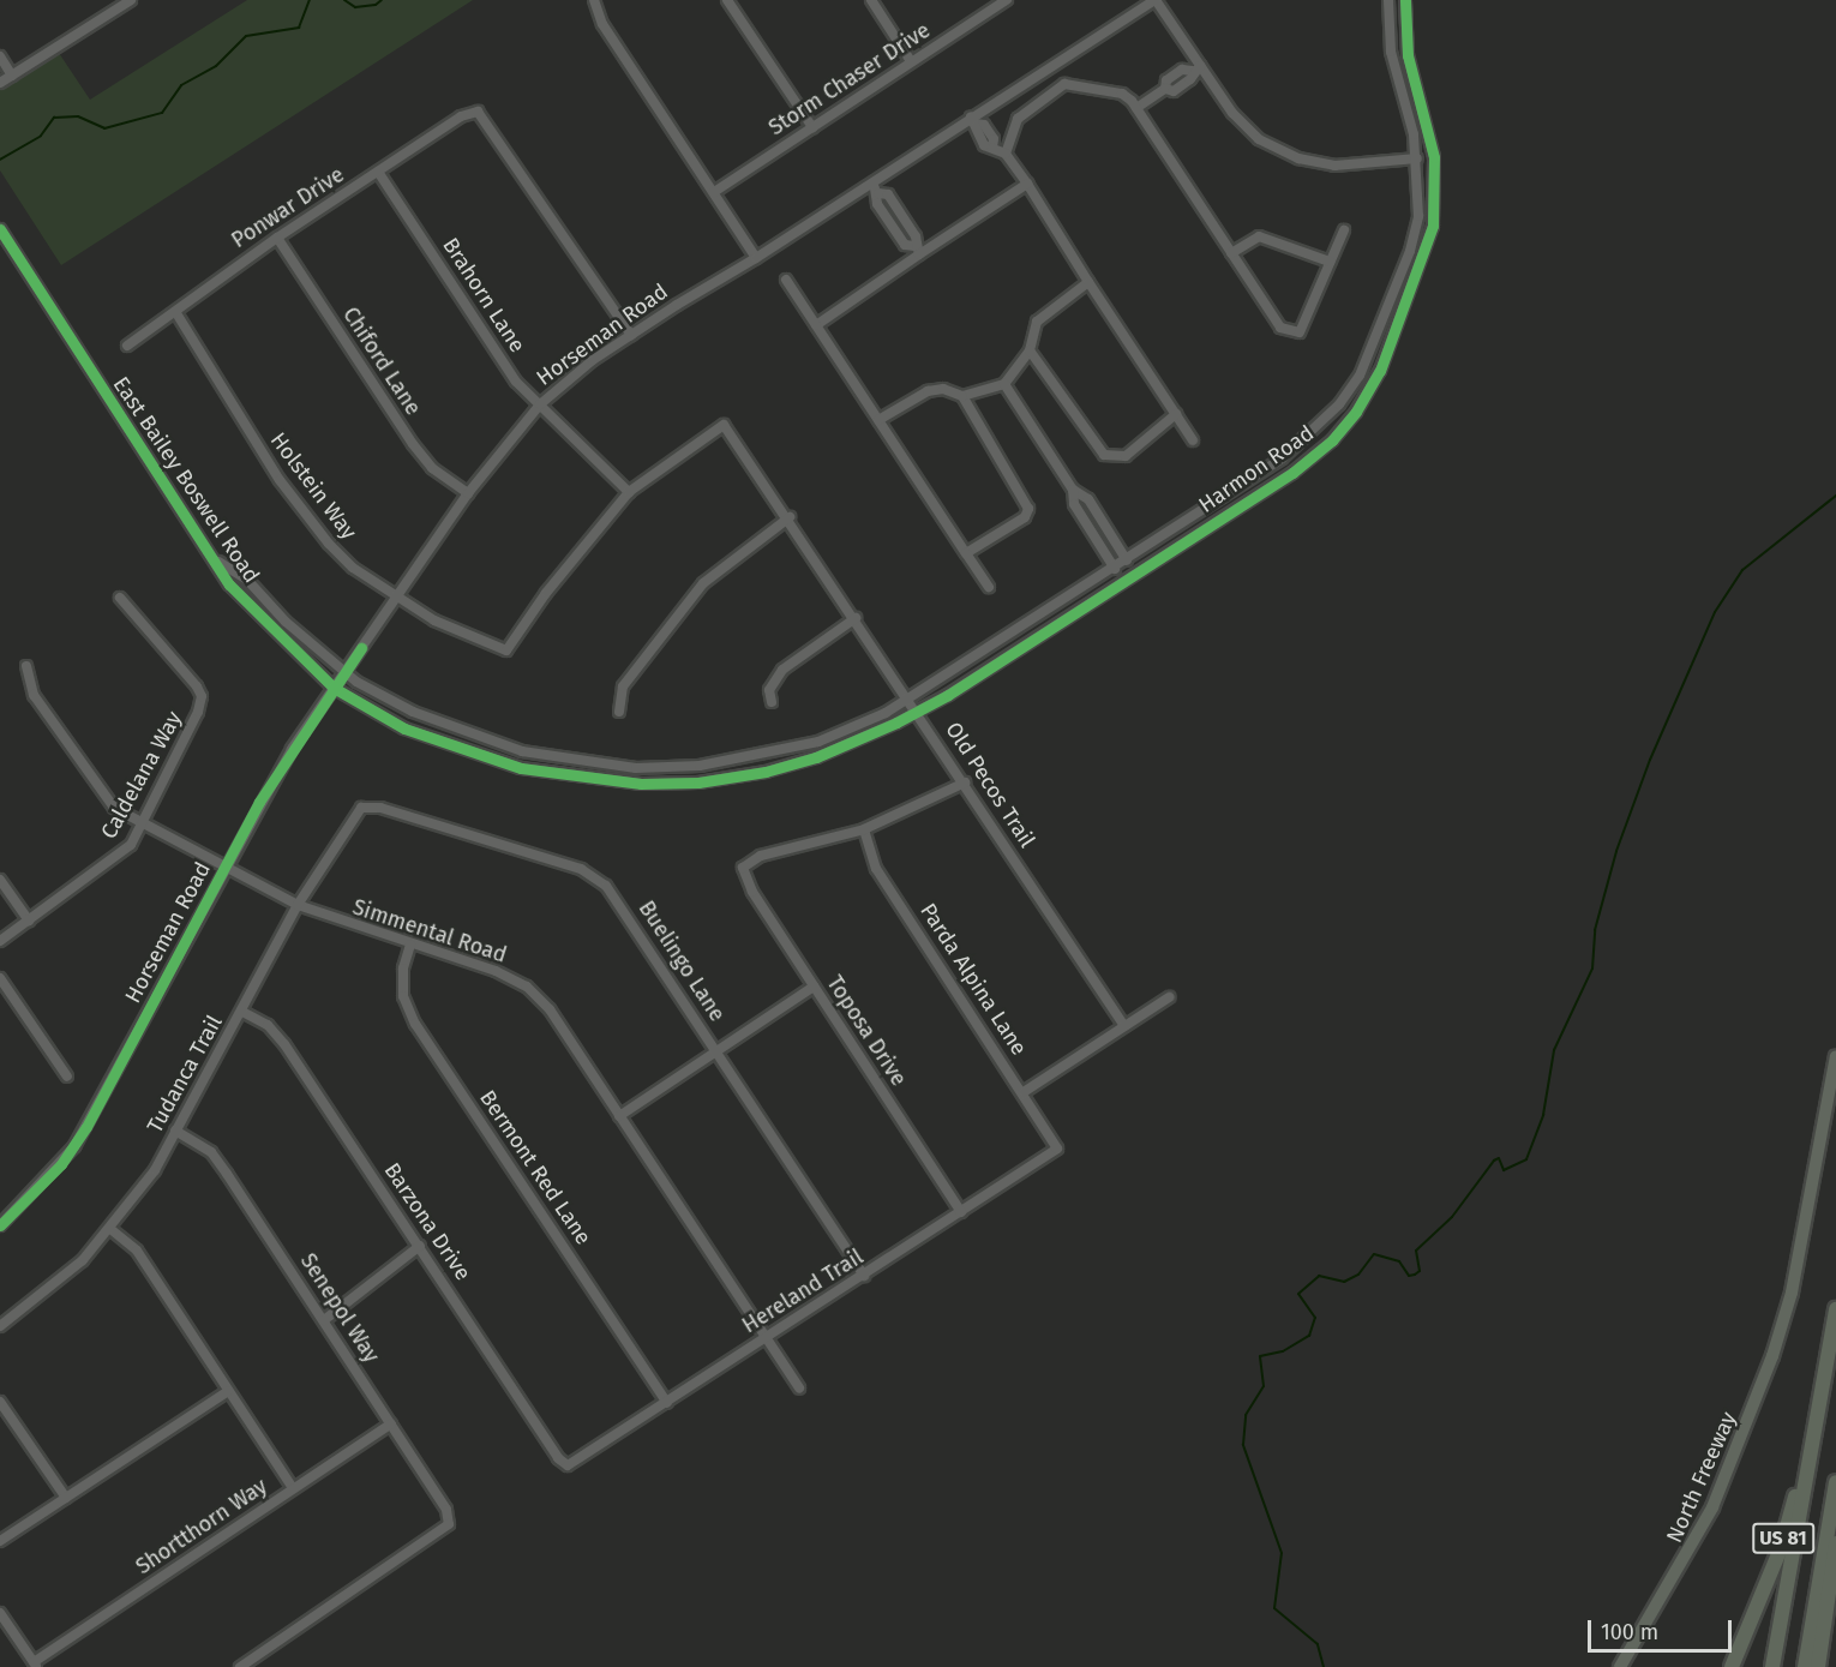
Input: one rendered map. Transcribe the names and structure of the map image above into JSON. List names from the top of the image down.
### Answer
{
  "streets": {
    "highway": ["US 81"],
    "main road": ["North Freeway"],
    "street": [
      "Storm Chaser Drive",
      "Ponwar Drive",
      "Brahorn Lane",
      "Horseman Road",
      "Chiford Lane",
      "Harmon Road",
      "East Bailey Boswell Road",
      "Holstein Way",
      "Caldelana Way",
      "Old Pecos Trail",
      "Simmental Road",
      "Buelingo Lane",
      "Parda Alpina Lane",
      "Toposa Drive",
      "Tudanca Trail",
      "Bermont Red Lane",
      "Barzona Drive",
      "Hereland Trail",
      "Senepol Way",
      "Shortthorn Way"
    ]
  },
  "crossings": [
    ["Ponwar Drive", "Brahorn Lane"],
    ["Ponwar Drive", "Horseman Road"],
    ["Ponwar Drive", "Chiford Lane"],
    ["Ponwar Drive", "Holstein Way"],
    ["Brahorn Lane", "Horseman Road"],
    ["Brahorn Lane", "Holstein Way"],
    ["Brahorn Lane", "Old Pecos Trail"],
    ["Horseman Road", "Chiford Lane"],
    ["Horseman Road", "East Bailey Boswell Road"],
    ["Horseman Road", "Holstein Way"],
    ["Horseman Road", "Simmental Road"],
    ["Harmon Road", "East Bailey Boswell Road"],
    ["Harmon Road", "Old Pecos Trail"],
    ["East Bailey Boswell Road", "Old Pecos Trail"],
    ["Holstein Way", "Old Pecos Trail"],
    ["Caldelana Way", "Simmental Road"],
    ["Simmental Road", "Tudanca Trail"],
    ["Simmental Road", "Bermont Red Lane"],
    ["Simmental Road", "Hereland Trail"],
    ["Buelingo Lane", "Tudanca Trail"],
    ["Buelingo Lane", "Hereland Trail"],
    ["Parda Alpina Lane", "Toposa Drive"],
    ["Parda Alpina Lane", "Hereland Trail"],
    ["Toposa Drive", "Hereland Trail"],
    ["Tudanca Trail", "Barzona Drive"],
    ["Tudanca Trail", "Senepol Way"],
    ["Bermont Red Lane", "Hereland Trail"],
    ["Barzona Drive", "Hereland Trail"],
    ["Senepol Way", "Shortthorn Way"]
  ],
  "scale_bar": "100 m"
}
